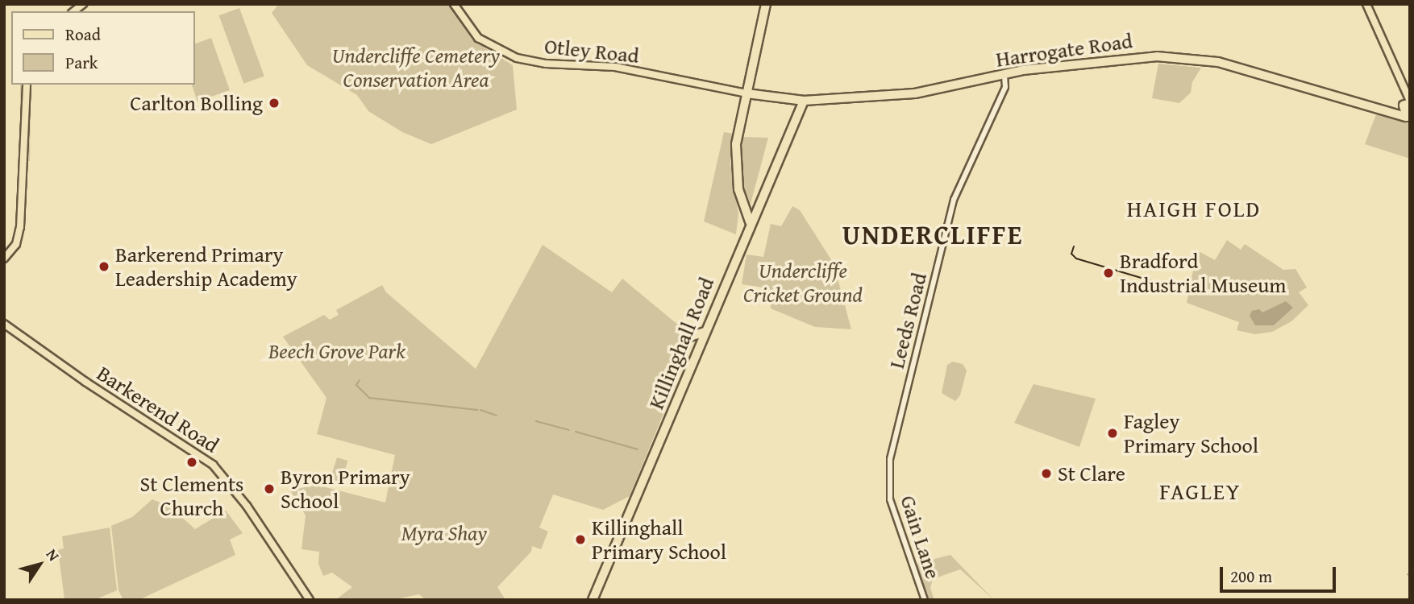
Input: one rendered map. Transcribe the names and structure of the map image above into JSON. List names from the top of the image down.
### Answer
{
  "streets": {
    "highway": ["Harrogate Road", "Killinghall Road"],
    "main road": ["Otley Road", "Barkerend Road"],
    "street": ["Leeds Road", "Gain Lane"]
  },
  "crossings": [
    ["Harrogate Road", "Otley Road"],
    ["Harrogate Road", "Leeds Road"],
    ["Harrogate Road", "Killinghall Road"],
    ["Leeds Road", "Gain Lane"]
  ],
  "districts": ["HAIGH FOLD", "UNDERCLIFFE", "FAGLEY"],
  "parks": [
    "Undercliffe Cemetery Conservation Area",
    "Undercliffe Cricket Ground",
    "Beech Grove Park",
    "Myra Shay"
  ],
  "places": [
    "Carlton Bolling",
    "Barkerend Primary Leadership Academy",
    "Bradford Industrial Museum",
    "Fagley Primary School",
    "St Clements Church",
    "St Clare",
    "Byron Primary School",
    "Killinghall Primary School"
  ],
  "legend": ["Road", "Park"],
  "scale_bar": "200 m",
  "north": "top right"
}
